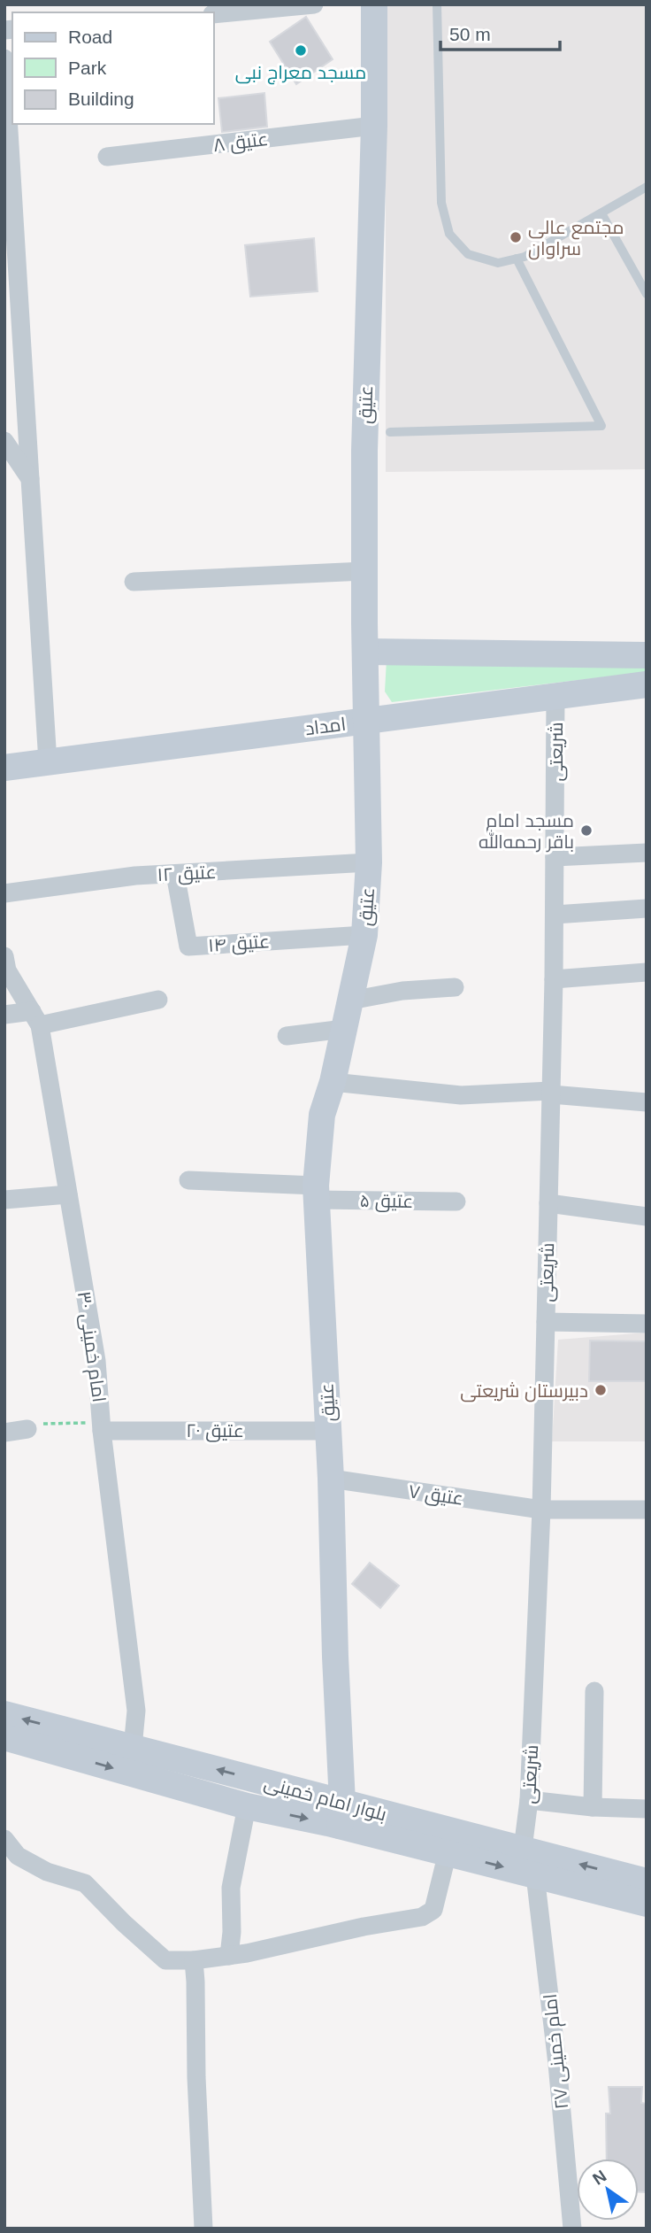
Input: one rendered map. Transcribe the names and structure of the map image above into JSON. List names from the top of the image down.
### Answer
{
  "streets": {
    "street": [
      "عتیق ۸",
      "عتیق",
      "امداد",
      "شریعتی",
      "عتیق ۱۲",
      "عتیق ۱۴",
      "عتیق ۵",
      "امام خمینی ۳۰",
      "عتیق ۲۰",
      "عتیق ۷",
      "بلوار امام خمینی",
      "امام خمینی ۲۷"
    ]
  },
  "crossings": [
    ["عتیق ۸", "عتیق"],
    ["عتیق", "امداد"],
    ["عتیق", "عتیق ۱۲"],
    ["عتیق", "عتیق ۱۴"],
    ["عتیق", "عتیق ۵"],
    ["عتیق", "عتیق ۲۰"],
    ["عتیق", "عتیق ۷"],
    ["عتیق", "بلوار امام خمینی"],
    ["امداد", "شریعتی"],
    ["شریعتی", "عتیق ۷"],
    ["شریعتی", "بلوار امام خمینی"],
    ["عتیق ۱۲", "عتیق ۱۴"],
    ["امام خمینی ۳۰", "عتیق ۲۰"],
    ["امام خمینی ۳۰", "بلوار امام خمینی"],
    ["بلوار امام خمینی", "امام خمینی ۲۷"]
  ],
  "places": [
    "مسجد معراج نبی",
    "مجتمع عالی سراوان",
    "مسجد امام باقر رحمه‌الله",
    "دبیرستان شریعتی"
  ],
  "legend": ["Road", "Park", "Building"],
  "scale_bar": "50 m",
  "north": "top left"
}
